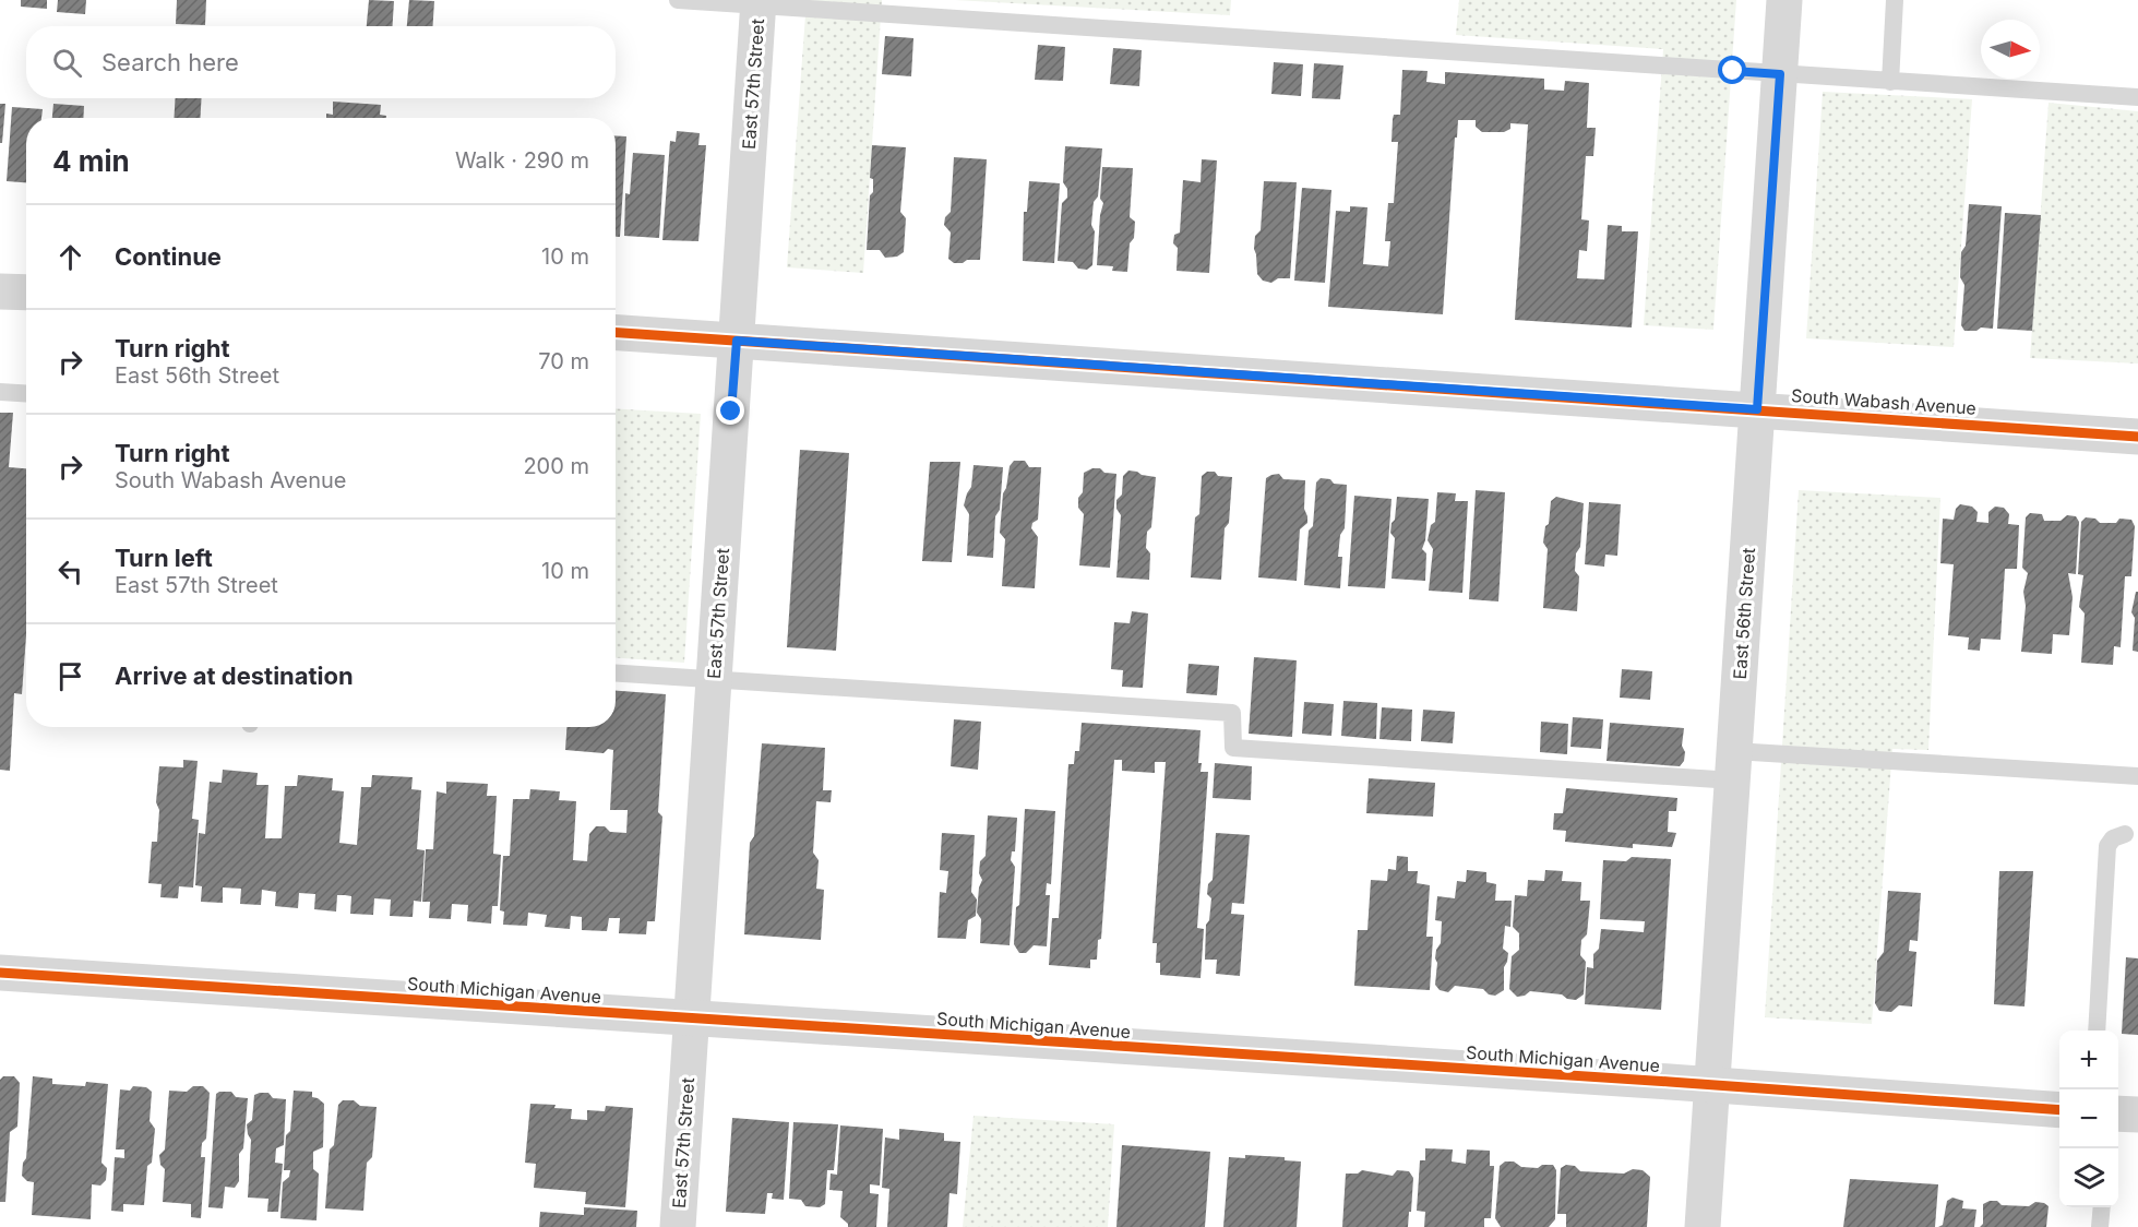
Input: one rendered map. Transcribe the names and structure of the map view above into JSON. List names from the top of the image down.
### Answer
{
  "streets": {
    "street": [
      "East 57th Street",
      "South Wabash Avenue",
      "East 56th Street",
      "South Michigan Avenue"
    ]
  },
  "crossings": [
    ["East 57th Street", "South Wabash Avenue"],
    ["East 57th Street", "South Michigan Avenue"],
    ["South Wabash Avenue", "East 56th Street"],
    ["East 56th Street", "South Michigan Avenue"]
  ],
  "north": "right",
  "page": {
    "search": "Search here",
    "heading": ["4 min", "Walk · 290 m"],
    "list": [
      ["Continue", "10 m"],
      ["Turn right", "East 56th Street", "70 m"],
      ["Turn right", "South Wabash Avenue", "200 m"],
      ["Turn left", "East 57th Street", "10 m"],
      "Arrive at destination"
    ],
    "map_buttons": ["+", "−"]
  }
}
